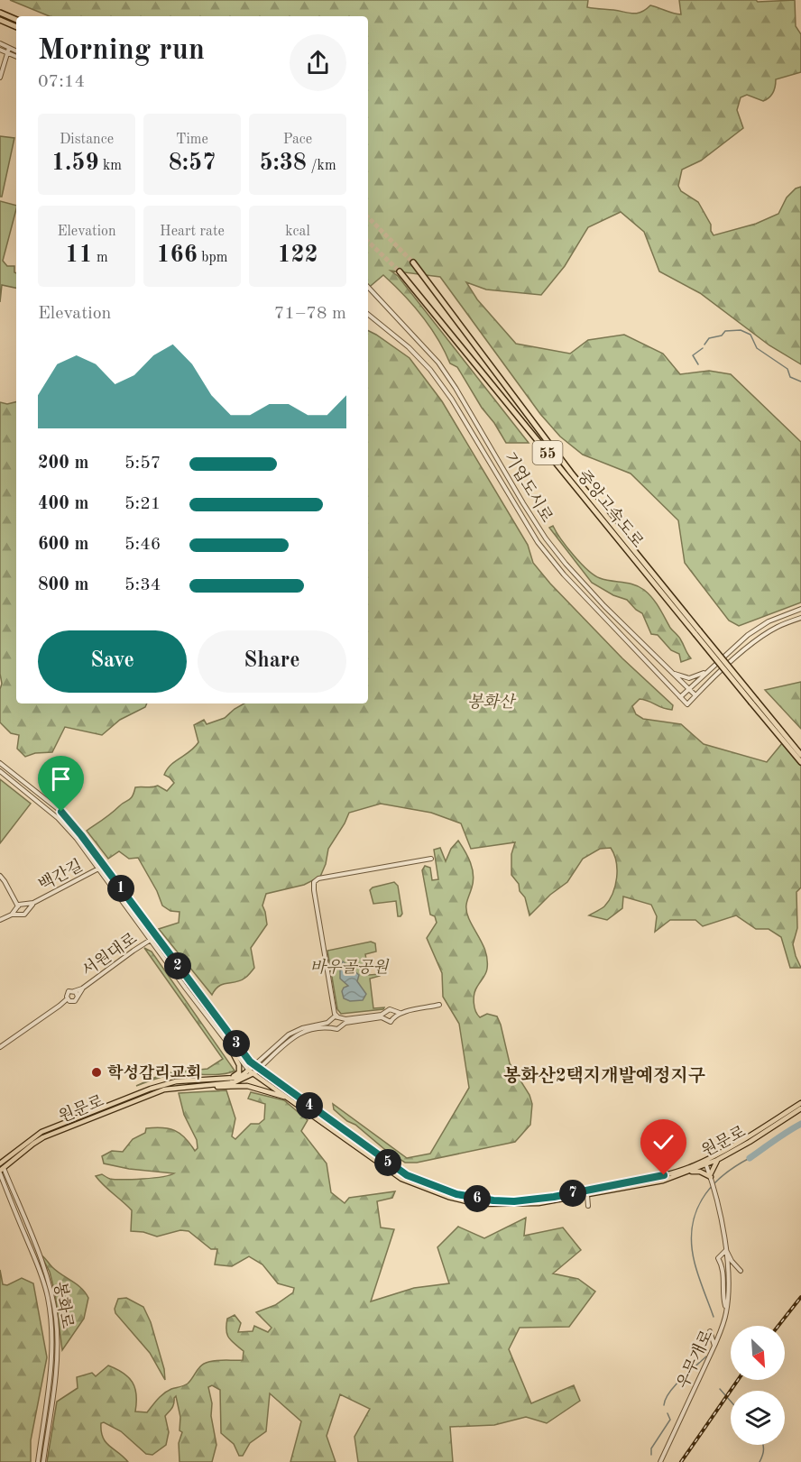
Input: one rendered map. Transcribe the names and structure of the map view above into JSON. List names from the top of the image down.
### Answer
{
  "streets": {
    "highway": ["55", "중앙고속도로"],
    "main road": ["원문로"],
    "street": [
      "기업도시로",
      "백간길",
      "서원대로",
      "봉화로",
      "우무개로"
    ]
  },
  "crossings": [
    ["백간길", "서원대로"],
    ["서원대로", "원문로"],
    ["원문로", "봉화로"]
  ],
  "districts": ["봉화산2택지개발예정지구"],
  "parks": ["봉화산", "바우골공원"],
  "places": ["학성감리교회"],
  "north": "bottom right",
  "page": {
    "heading": ["Morning run", "07:14"],
    "stats": [
      ["Distance", "1.59 km"],
      ["Time", "8:57"],
      ["Pace", "5:38 /km"],
      ["Elevation", "11 m"],
      ["Heart rate", "166 bpm"],
      ["kcal", "122"]
    ],
    "chart": ["Elevation", "71–78 m"],
    "list": [
      {
        "name": "200 m",
        "note": "5:57"
      },
      {
        "name": "400 m",
        "note": "5:21"
      },
      {
        "name": "600 m",
        "note": "5:46"
      },
      {
        "name": "800 m",
        "note": "5:34"
      }
    ],
    "buttons": ["Save", "Share"],
    "pins": [
      "1",
      "2",
      "3",
      "4",
      "5",
      "7",
      "6"
    ]
  }
}
